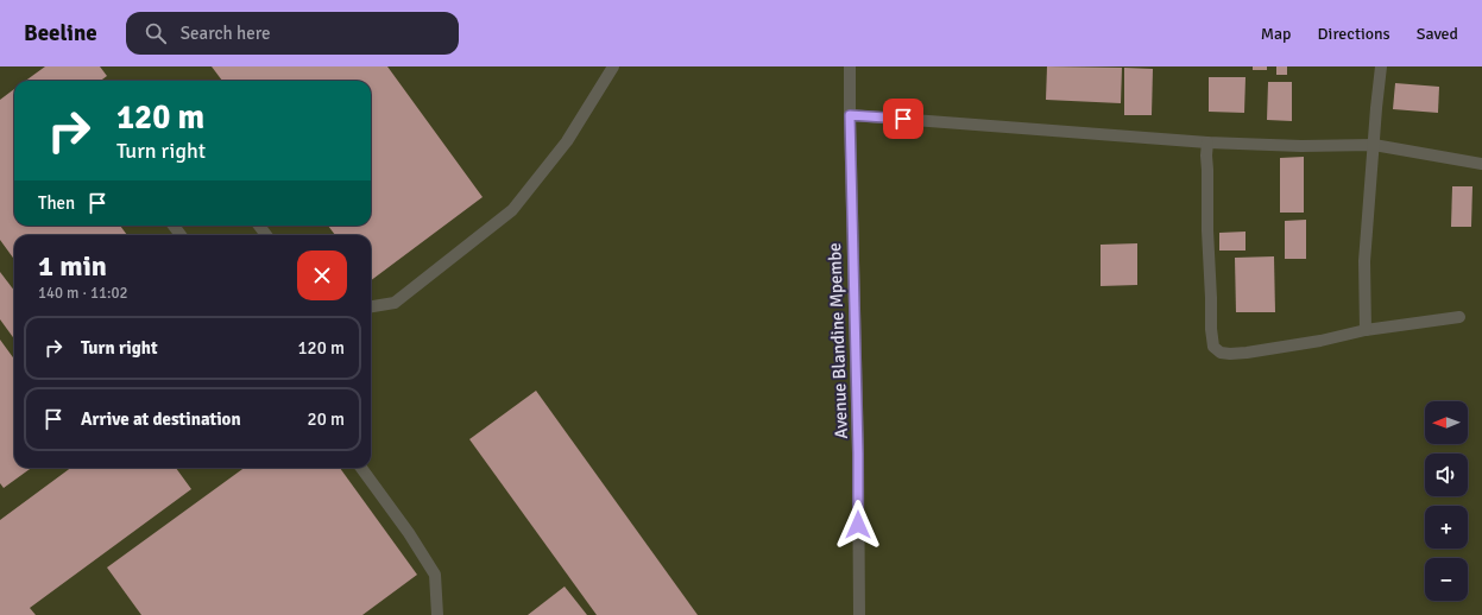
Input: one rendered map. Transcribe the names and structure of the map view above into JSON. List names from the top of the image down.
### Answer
{
  "streets": {
    "street": ["Avenue Blandine Mpembe"]
  },
  "north": "left",
  "page": {
    "header": "Beeline",
    "search": "Search here",
    "nav": ["Map", "Directions", "Saved"],
    "turn": ["120 m", "Turn right"],
    "then": "Then",
    "heading": ["1 min", "140 m · 11:02"],
    "list": [
      {
        "name": "Turn right",
        "value": "120 m"
      },
      {
        "name": "Arrive at destination",
        "value": "20 m"
      }
    ],
    "map_buttons": ["+", "−"]
  }
}
